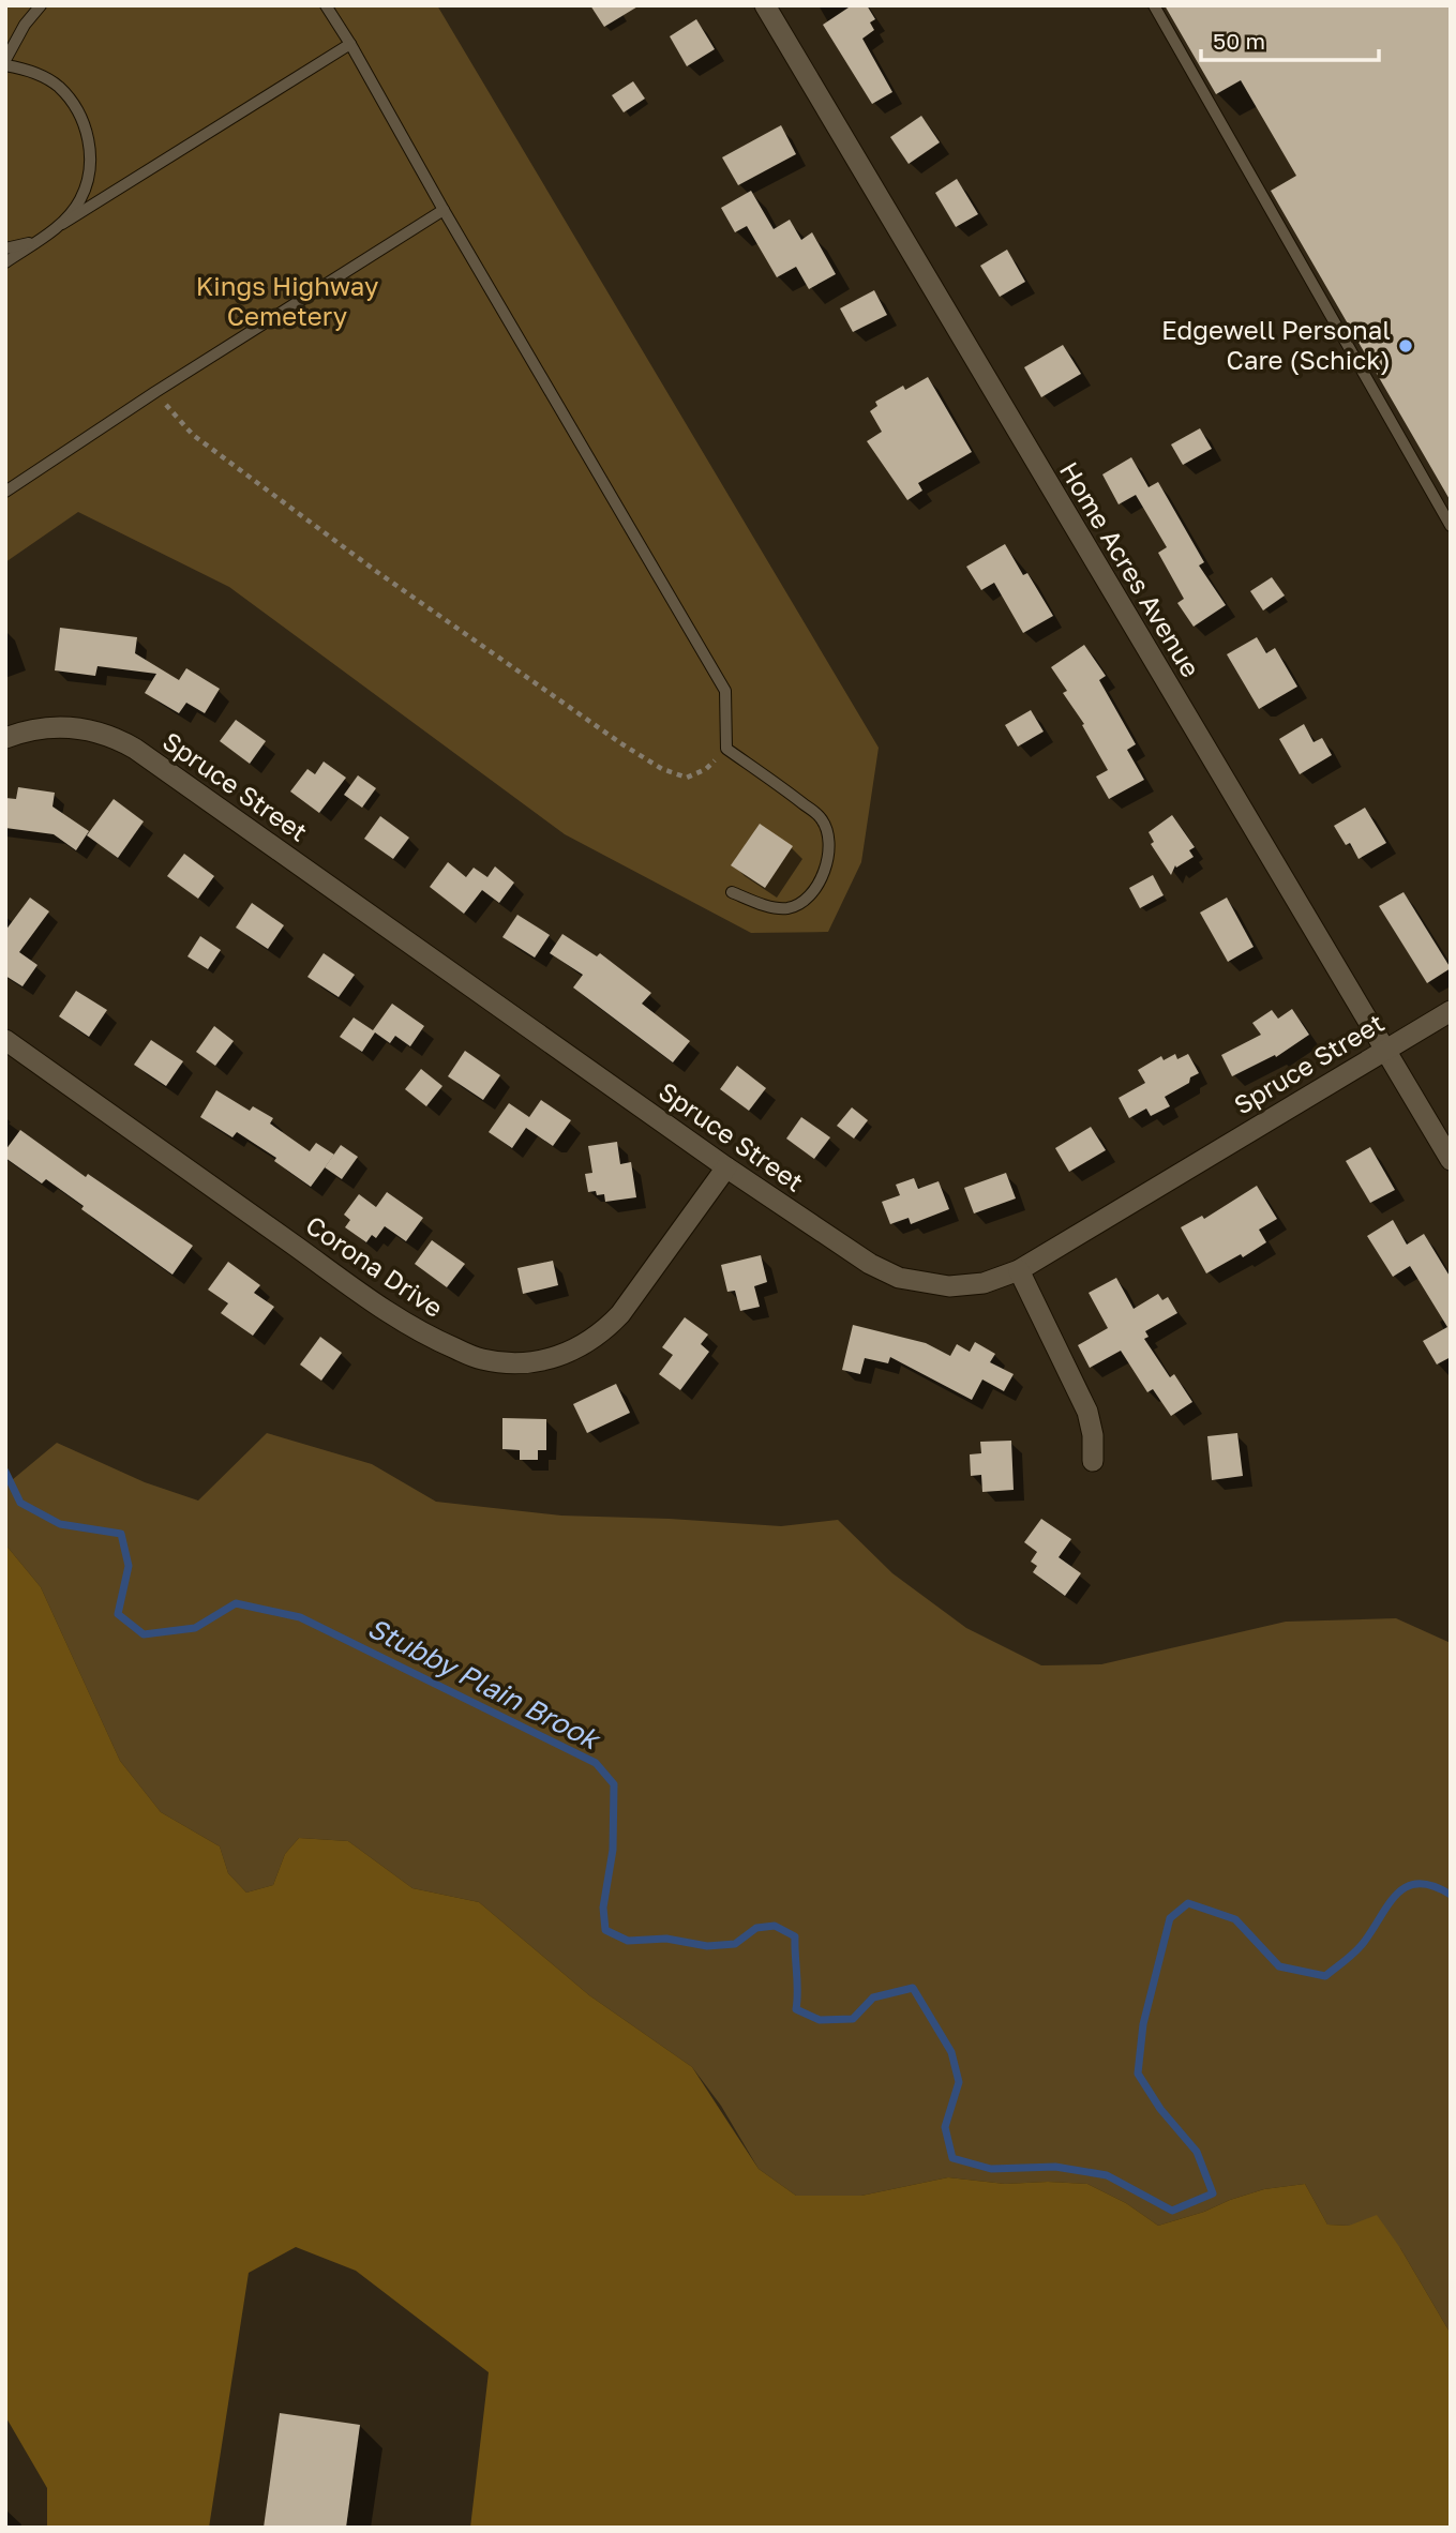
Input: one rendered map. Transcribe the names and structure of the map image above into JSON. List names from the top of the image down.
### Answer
{
  "streets": {
    "street": ["Home Acres Avenue", "Spruce Street", "Corona Drive"]
  },
  "crossings": [
    ["Home Acres Avenue", "Spruce Street"],
    ["Spruce Street", "Corona Drive"]
  ],
  "water": ["Stubby Plain Brook"],
  "parks": ["Kings Highway Cemetery"],
  "places": ["Edgewell Personal Care (Schick)"],
  "scale_bar": "50 m"
}
